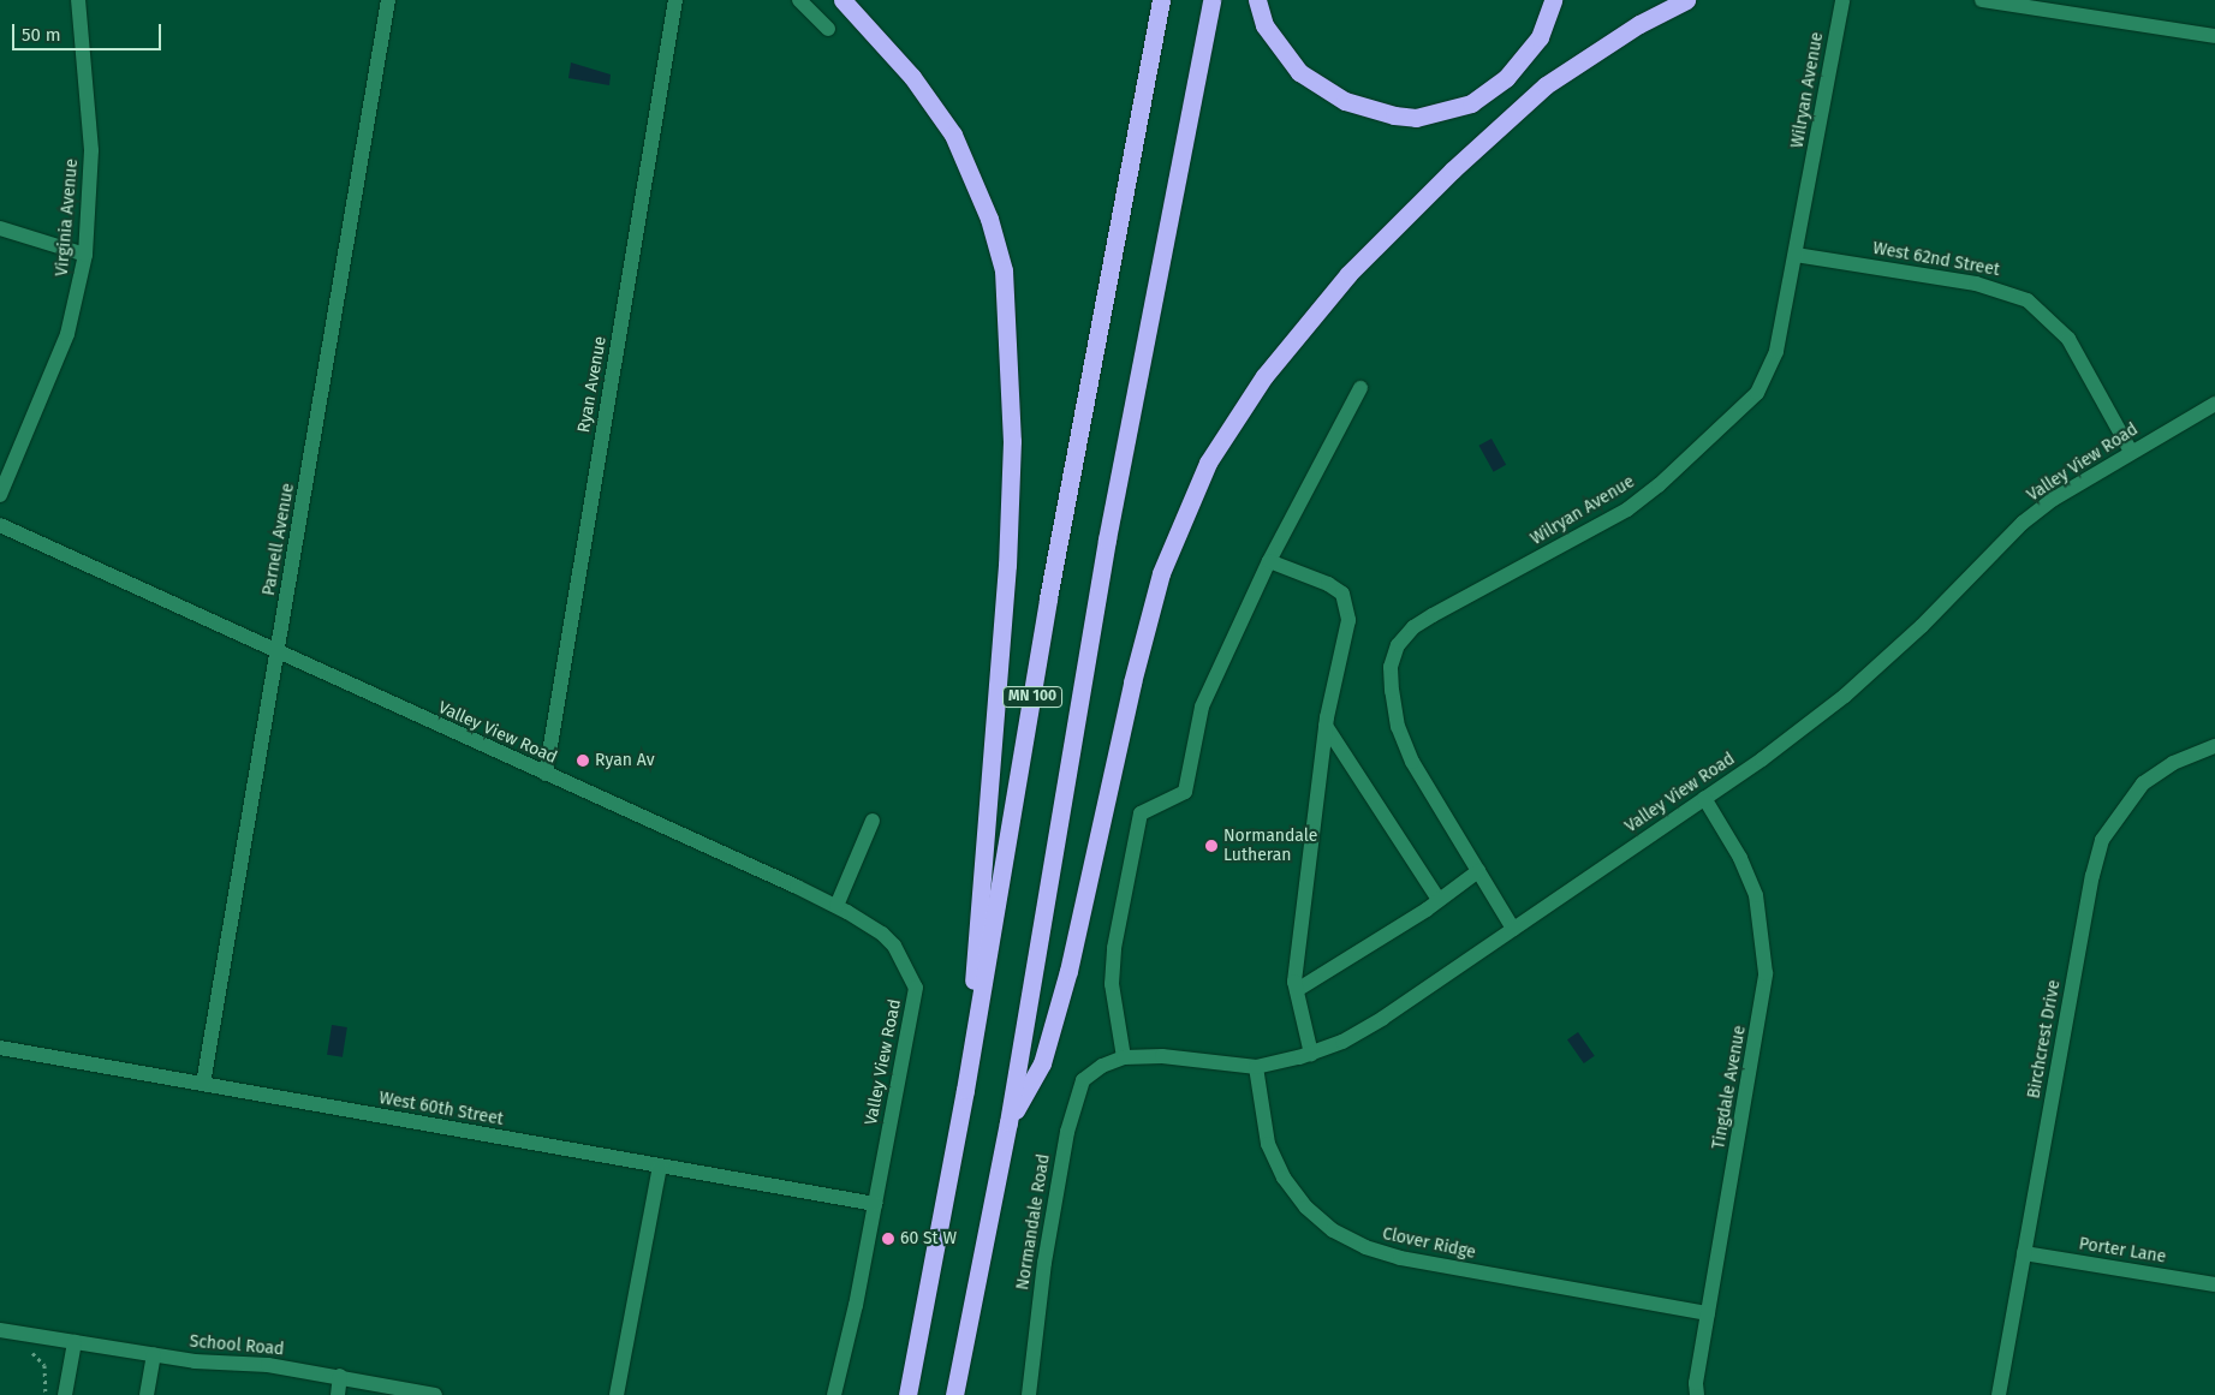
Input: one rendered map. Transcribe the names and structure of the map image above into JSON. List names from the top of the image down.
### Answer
{
  "streets": {
    "highway": ["MN 100"],
    "street": [
      "Wilryan Avenue",
      "Virginia Avenue",
      "West 62nd Street",
      "Ryan Avenue",
      "Valley View Road",
      "Parnell Avenue",
      "Birchcrest Drive",
      "Tingdale Avenue",
      "West 60th Street",
      "Normandale Road",
      "Clover Ridge",
      "Porter Lane",
      "School Road"
    ]
  },
  "crossings": [
    ["Wilryan Avenue", "West 62nd Street"],
    ["Wilryan Avenue", "Valley View Road"],
    ["West 62nd Street", "Valley View Road"],
    ["Ryan Avenue", "Valley View Road"],
    ["Valley View Road", "Parnell Avenue"],
    ["Valley View Road", "Tingdale Avenue"],
    ["Valley View Road", "West 60th Street"],
    ["Valley View Road", "Normandale Road"],
    ["Valley View Road", "Clover Ridge"],
    ["Parnell Avenue", "West 60th Street"],
    ["Birchcrest Drive", "Porter Lane"],
    ["Tingdale Avenue", "Clover Ridge"]
  ],
  "places": ["Ryan Av", "Normandale Lutheran", "60 St W"],
  "scale_bar": "50 m"
}
